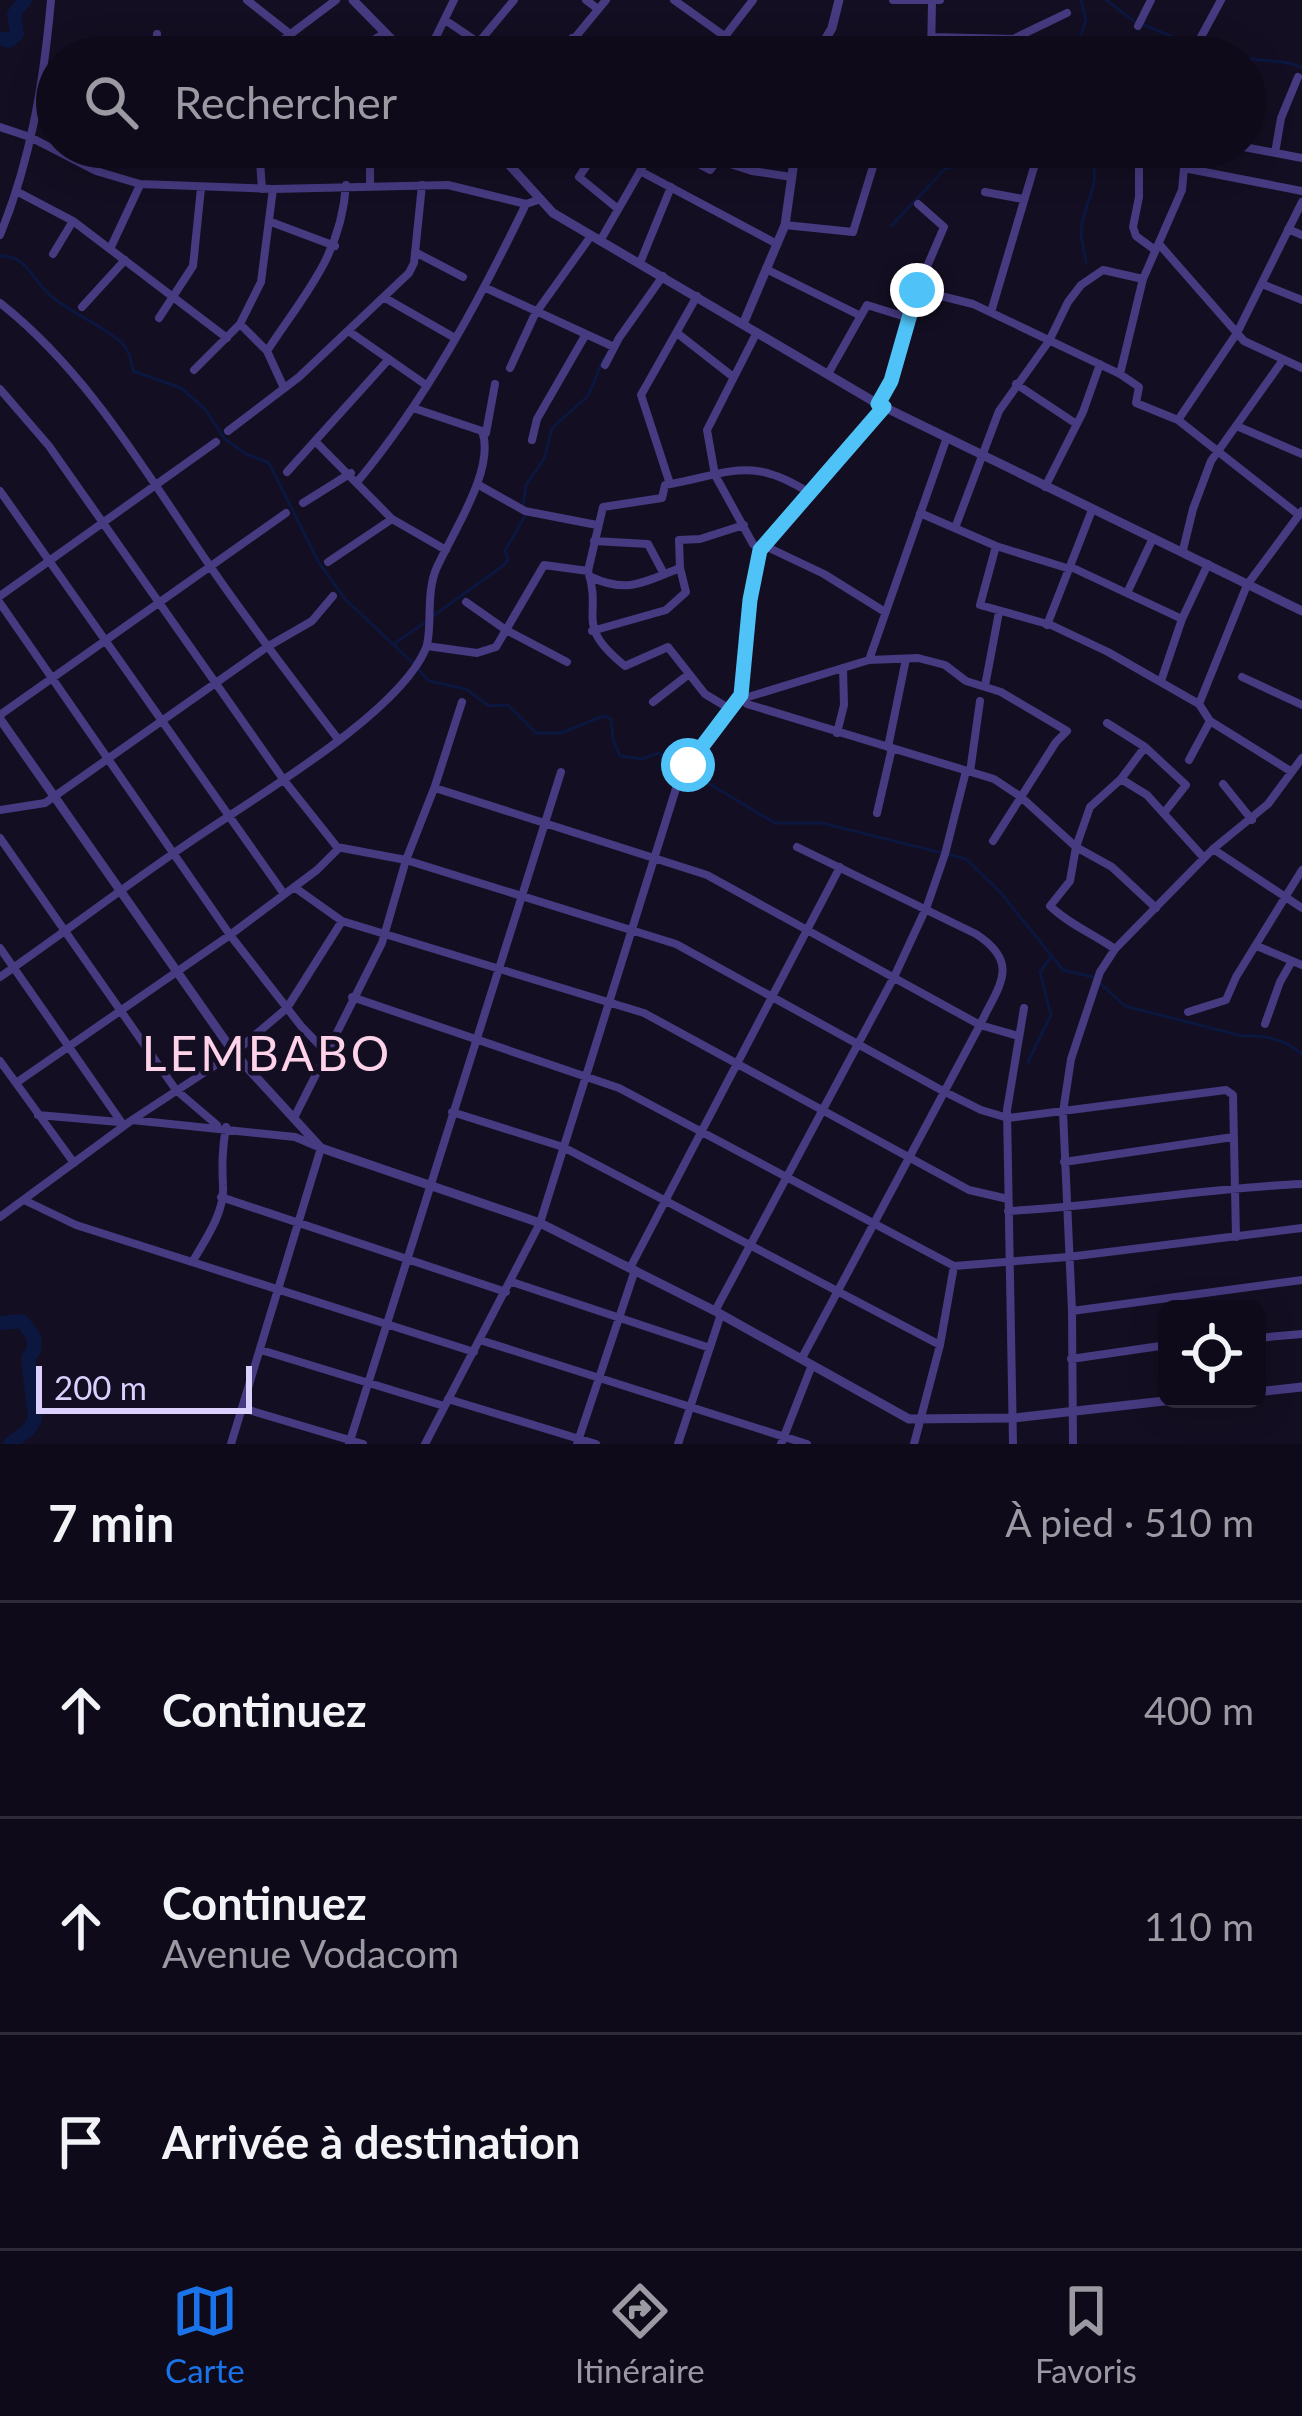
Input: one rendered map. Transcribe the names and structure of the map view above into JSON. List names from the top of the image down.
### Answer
{
  "districts": ["LEMBABO"],
  "scale_bar": "200 m",
  "page": {
    "search": "Rechercher",
    "scale": "200 m",
    "heading": ["7 min", "À pied · 510 m"],
    "list": [
      ["Continuez", "400 m"],
      ["Continuez", "Avenue Vodacom", "110 m"],
      "Arrivée à destination"
    ],
    "nav": ["Carte", "Itinéraire", "Favoris"]
  }
}
